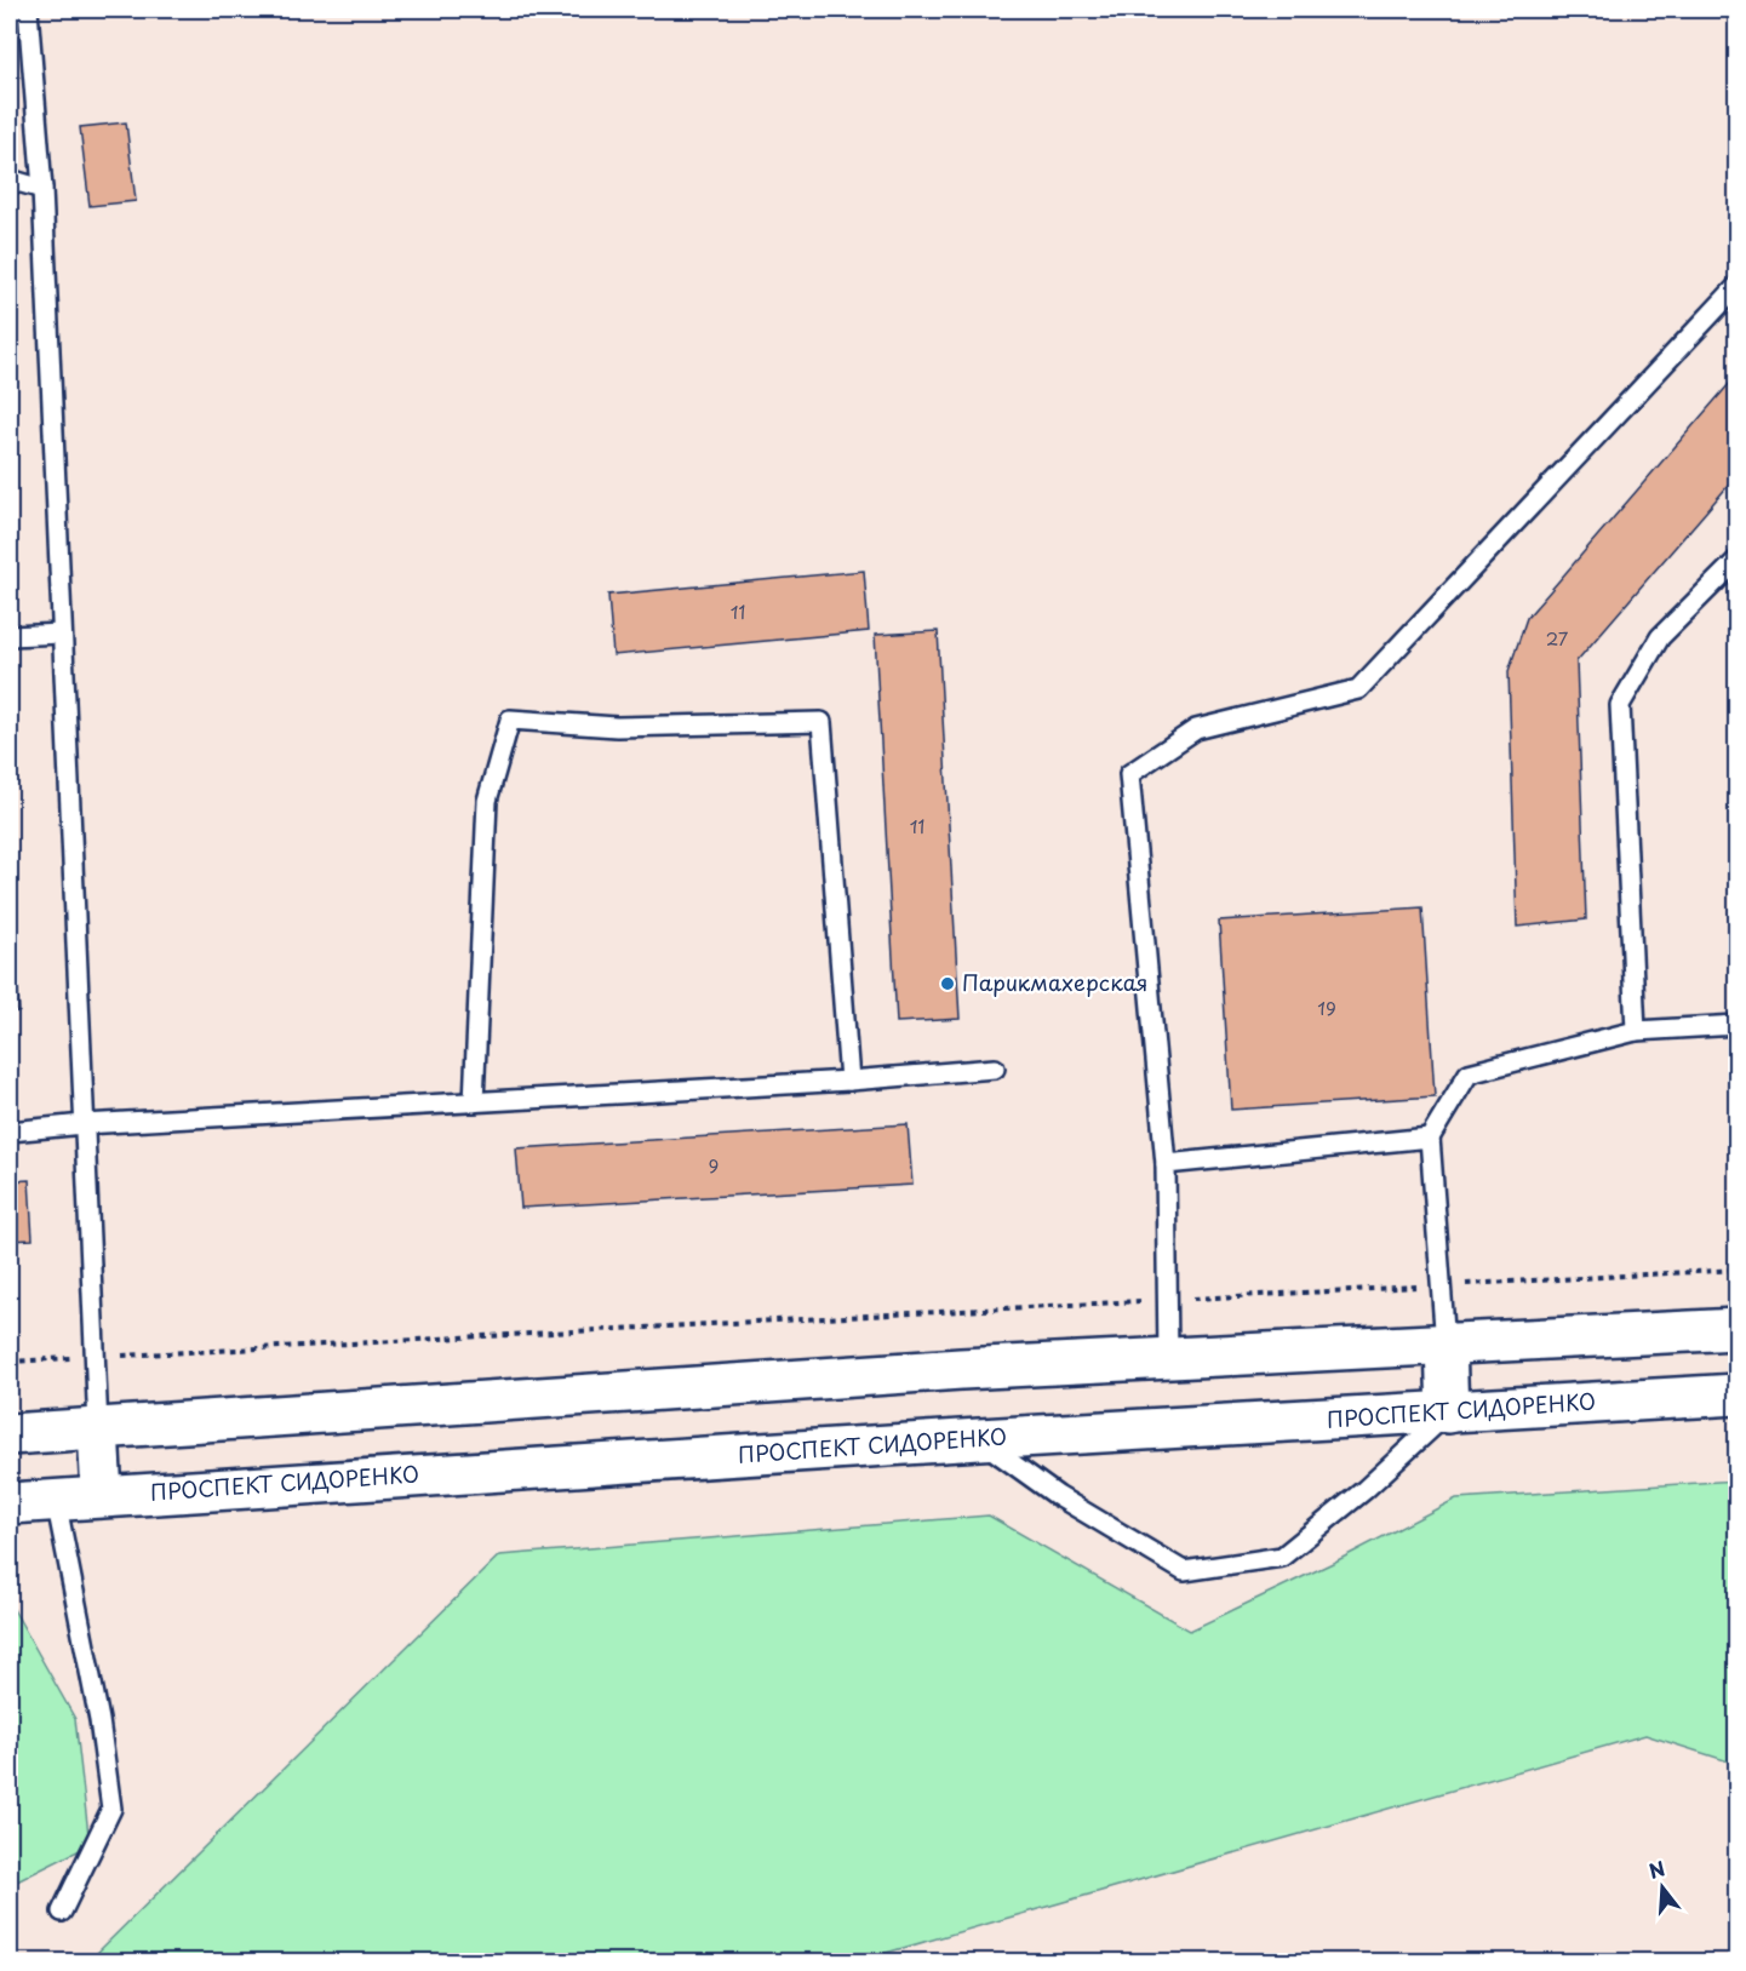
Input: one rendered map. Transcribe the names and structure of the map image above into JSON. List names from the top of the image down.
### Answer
{
  "streets": {
    "main road": ["ПРОСПЕКТ СИДОРЕНКО"]
  },
  "places": ["Парикмахерская"],
  "house_numbers": [
    "11",
    "27",
    "11",
    "19",
    "9"
  ],
  "north": "top"
}
